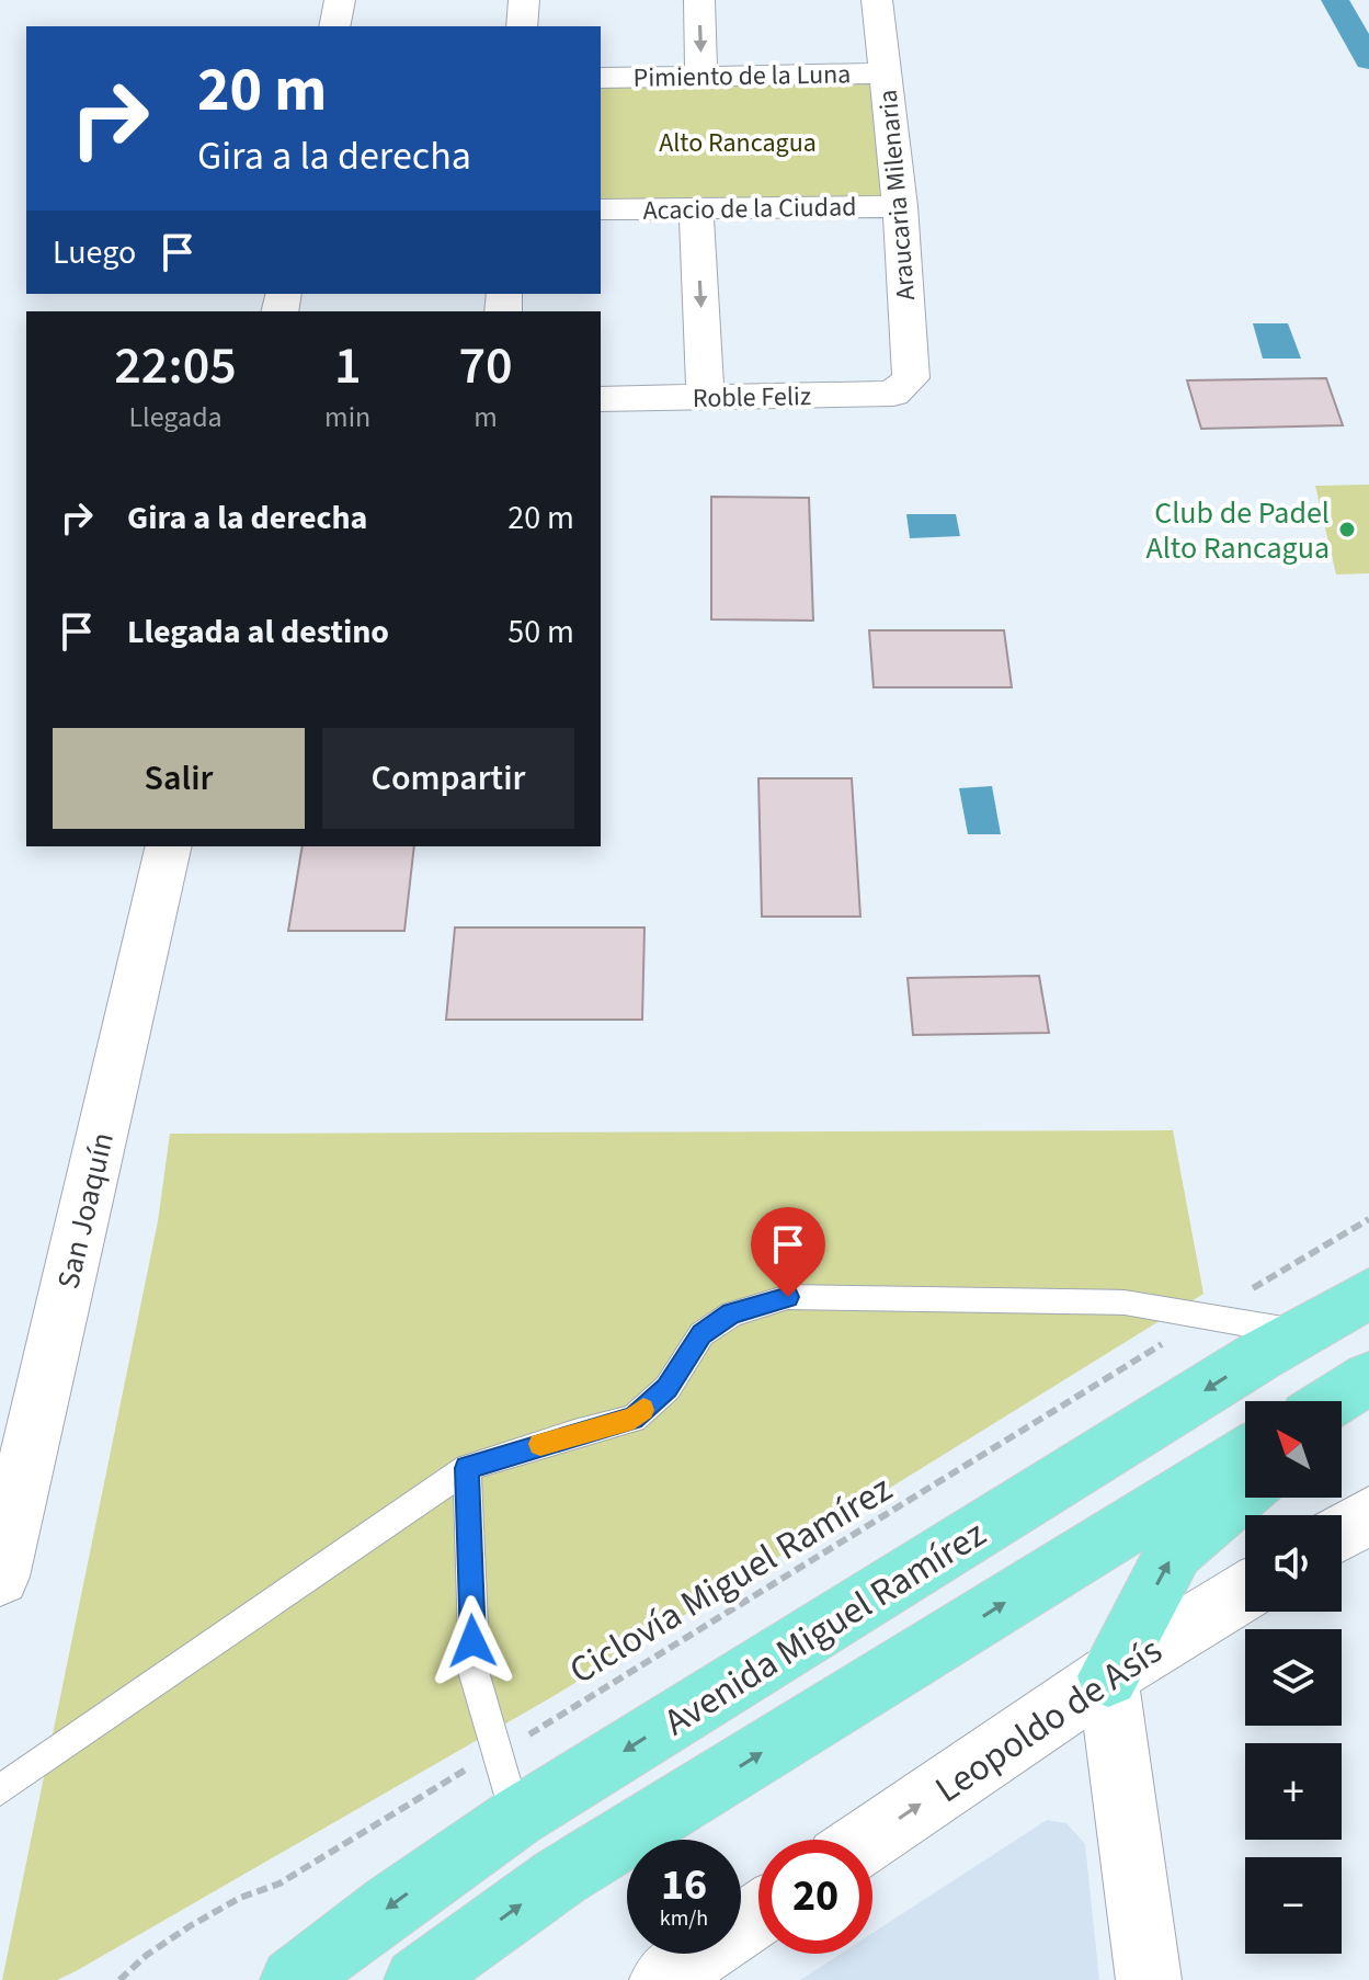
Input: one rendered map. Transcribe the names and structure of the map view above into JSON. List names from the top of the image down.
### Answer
{
  "streets": {
    "main road": ["Avenida Miguel Ramírez"],
    "street": [
      "Pimiento de la Luna",
      "Araucaria Milenaria",
      "Acacio de la Ciudad",
      "Roble Feliz",
      "San Joaquín",
      "Leopoldo de Asís"
    ],
    "path": ["Ciclovía Miguel Ramírez"]
  },
  "crossings": [
    ["Pimiento de la Luna", "Araucaria Milenaria"],
    ["Araucaria Milenaria", "Acacio de la Ciudad"],
    ["Araucaria Milenaria", "Roble Feliz"]
  ],
  "one_way": ["Leopoldo de Asís"],
  "parks": ["Alto Rancagua"],
  "places": ["Club de Padel Alto Rancagua"],
  "north": "top left",
  "page": {
    "turn": ["20 m", "Gira a la derecha"],
    "then": "Luego",
    "eta": [
      "22:05",
      "Llegada",
      "1",
      "min",
      "70",
      "m"
    ],
    "list": [
      {
        "name": "Gira a la derecha",
        "value": "20 m"
      },
      {
        "name": "Llegada al destino",
        "value": "50 m"
      }
    ],
    "buttons": ["Salir", "Compartir"],
    "map_buttons": ["+", "−"],
    "speed": "16 km/h",
    "limit": "20"
  }
}
